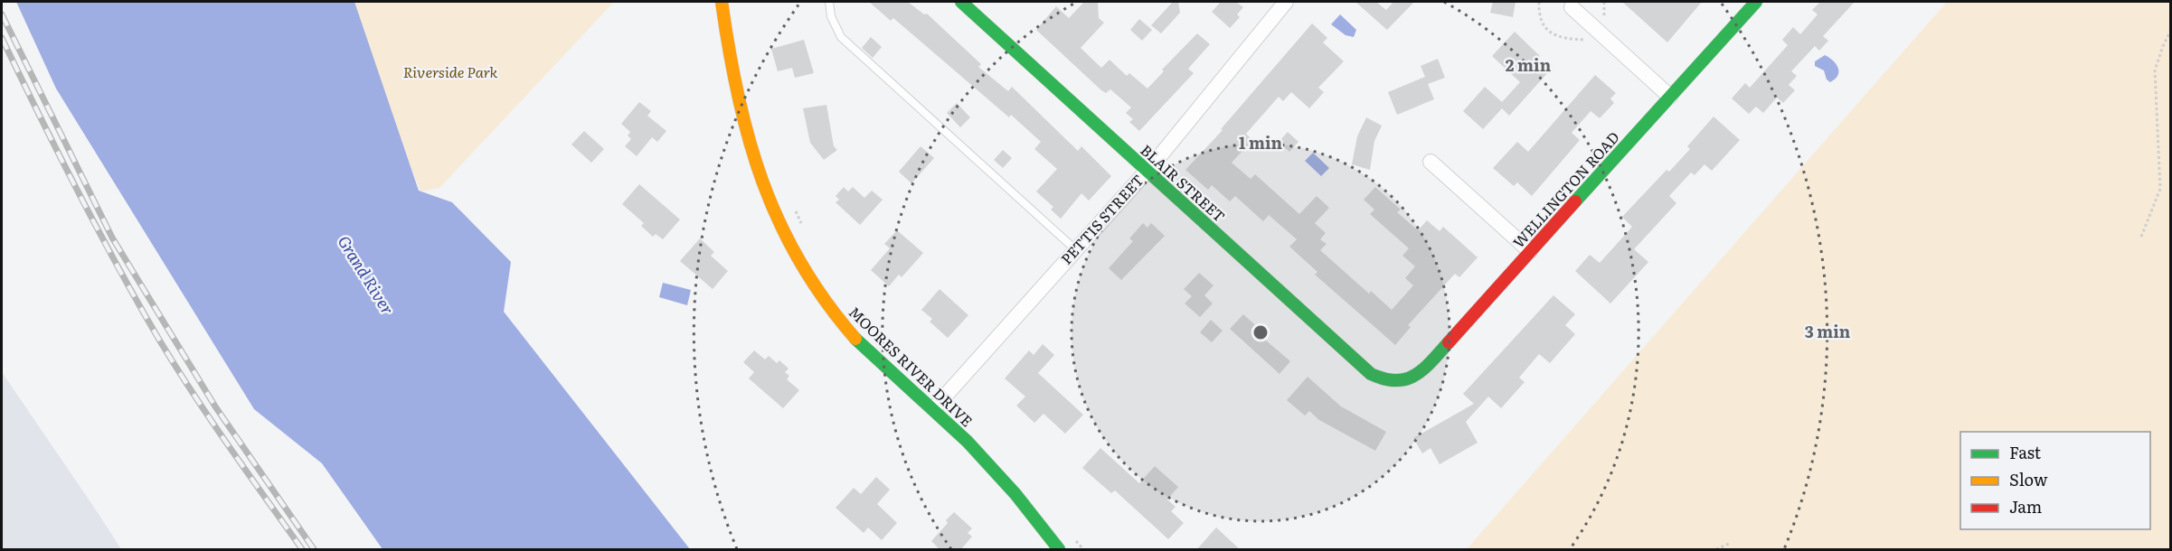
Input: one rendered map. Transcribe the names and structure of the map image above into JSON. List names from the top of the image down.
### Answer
{
  "streets": {
    "street": [
      "BLAIR STREET",
      "WELLINGTON ROAD",
      "PETTIS STREET",
      "MOORES RIVER DRIVE"
    ]
  },
  "crossings": [
    ["BLAIR STREET", "WELLINGTON ROAD"],
    ["BLAIR STREET", "PETTIS STREET"],
    ["PETTIS STREET", "MOORES RIVER DRIVE"]
  ],
  "water": ["Grand River"],
  "parks": ["Riverside Park"],
  "legend": ["Fast", "Slow", "Jam"],
  "rings": ["2 min", "1 min", "3 min"]
}
